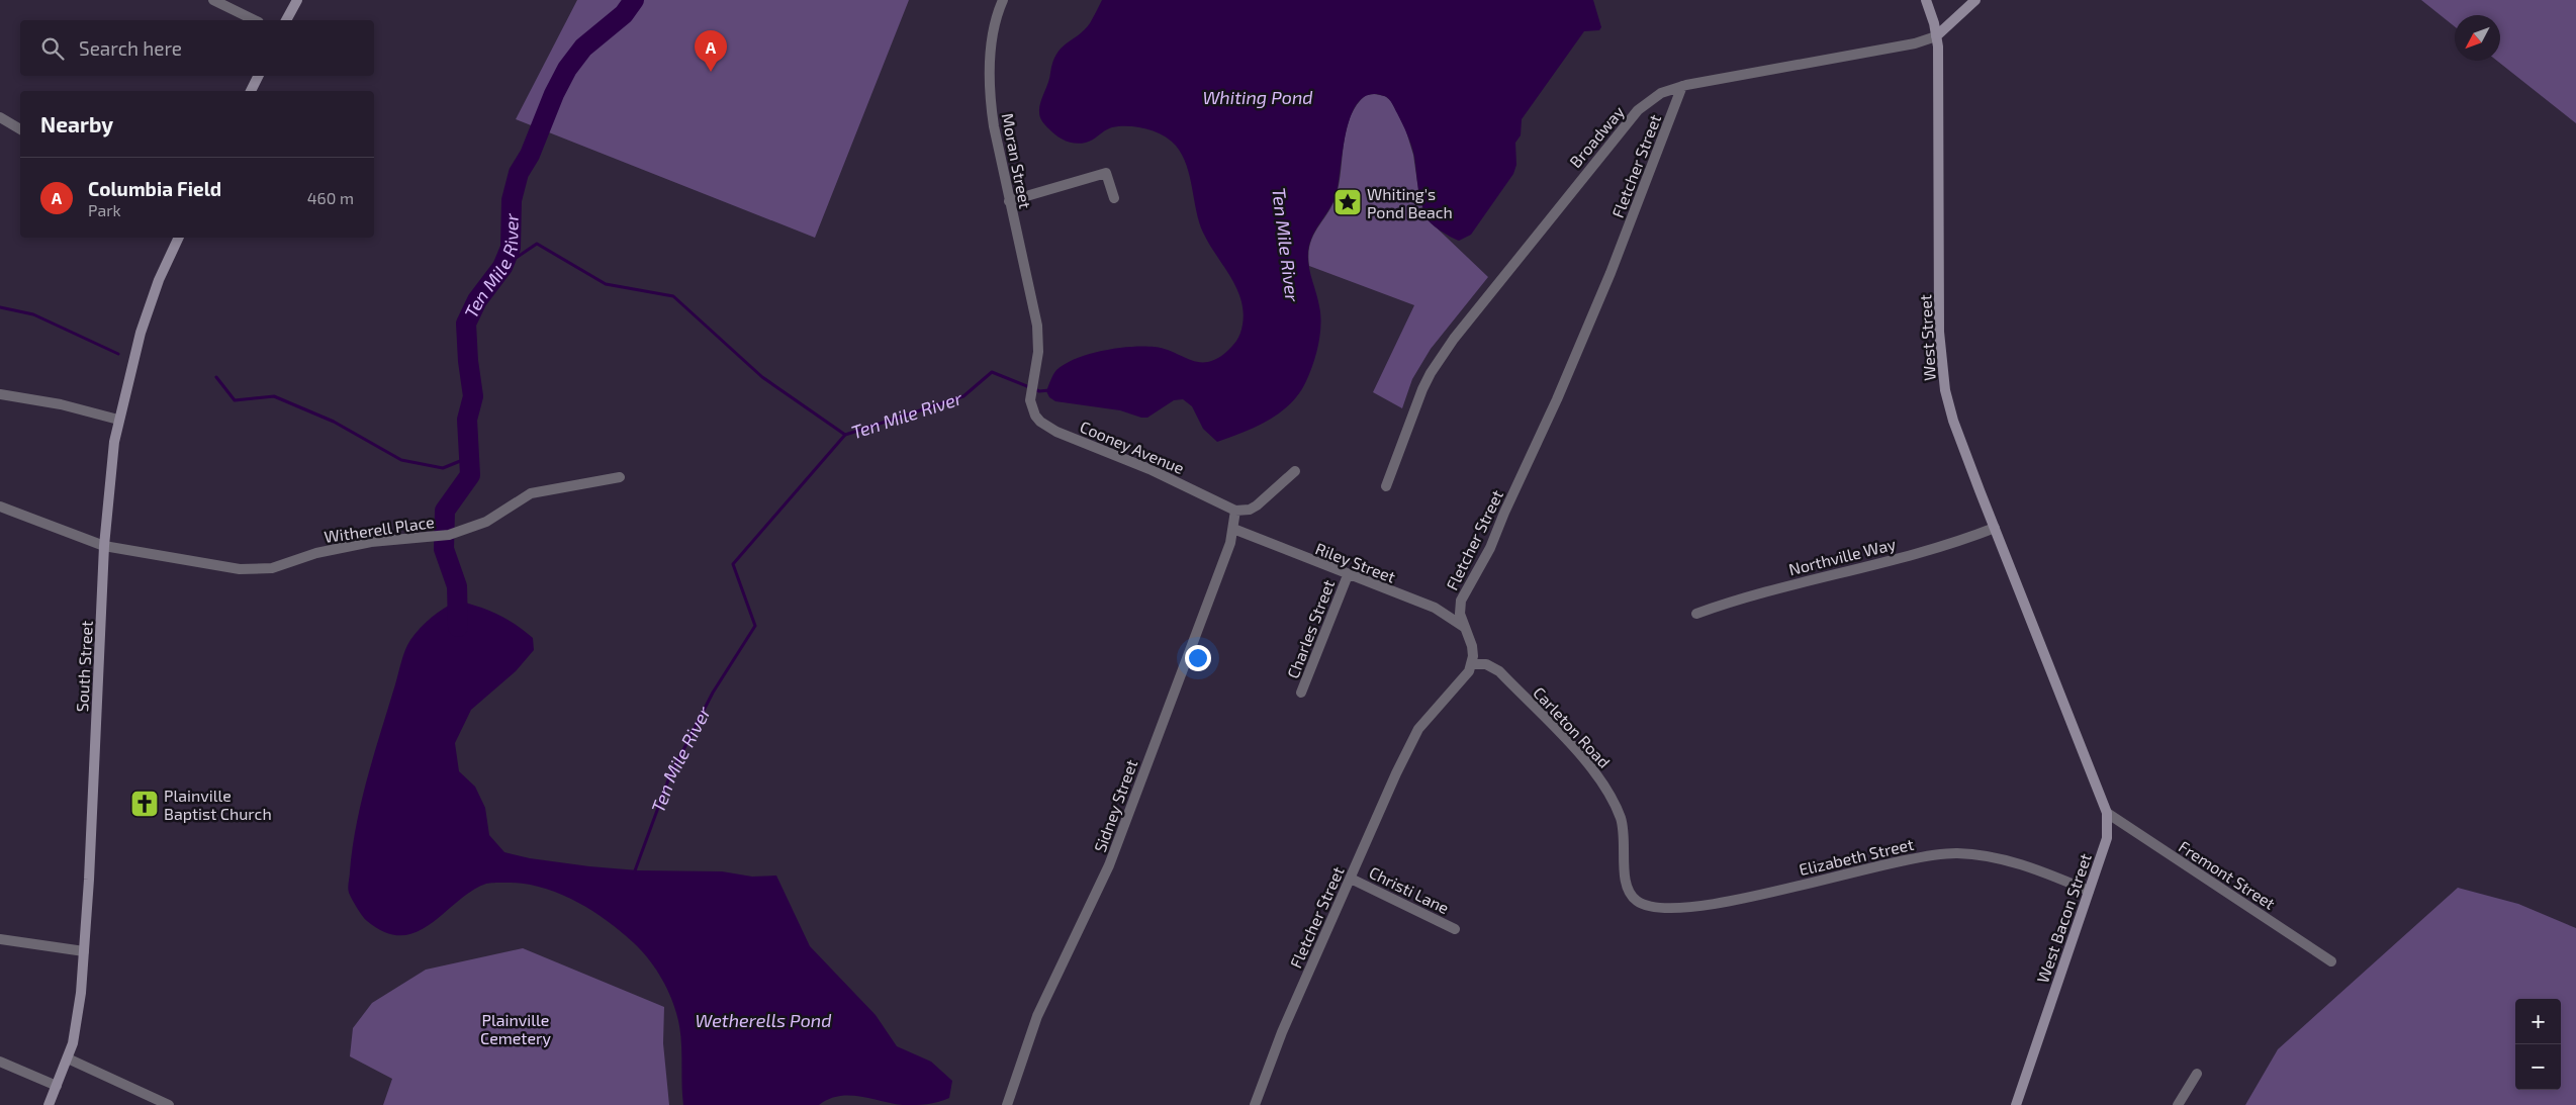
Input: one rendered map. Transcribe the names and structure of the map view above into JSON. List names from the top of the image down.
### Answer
{
  "streets": {
    "street": [
      "Broadway",
      "Moran Street",
      "Fletcher Street",
      "West Street",
      "Cooney Avenue",
      "Witherell Place",
      "Northville Way",
      "Riley Street",
      "Charles Street",
      "South Street",
      "Carleton Road",
      "Sidney Street",
      "Elizabeth Street",
      "Fremont Street",
      "Christi Lane",
      "West Bacon Street"
    ]
  },
  "crossings": [
    ["Broadway", "Fletcher Street"],
    ["Broadway", "West Street"],
    ["Moran Street", "Cooney Avenue"],
    ["Fletcher Street", "Riley Street"],
    ["Fletcher Street", "Carleton Road"],
    ["Fletcher Street", "Christi Lane"],
    ["West Street", "Northville Way"],
    ["West Street", "West Bacon Street"],
    ["Cooney Avenue", "Sidney Street"],
    ["Witherell Place", "South Street"],
    ["Riley Street", "Charles Street"],
    ["Riley Street", "Sidney Street"],
    ["Carleton Road", "Elizabeth Street"],
    ["Elizabeth Street", "West Bacon Street"],
    ["Fremont Street", "West Bacon Street"]
  ],
  "water": ["Whiting Pond", "Ten Mile River", "Wetherells Pond"],
  "parks": ["Plainville Cemetery"],
  "places": {
    "place": ["Whiting's Pond Beach"],
    "church": ["Plainville Baptist Church"]
  },
  "north": "bottom left",
  "page": {
    "search": "Search here",
    "pins": "A",
    "heading": "Nearby",
    "list": [
      {
        "mark": "A",
        "name": "Columbia Field",
        "note": "Park",
        "value": "460 m"
      }
    ],
    "map_buttons": ["+", "−"]
  }
}
